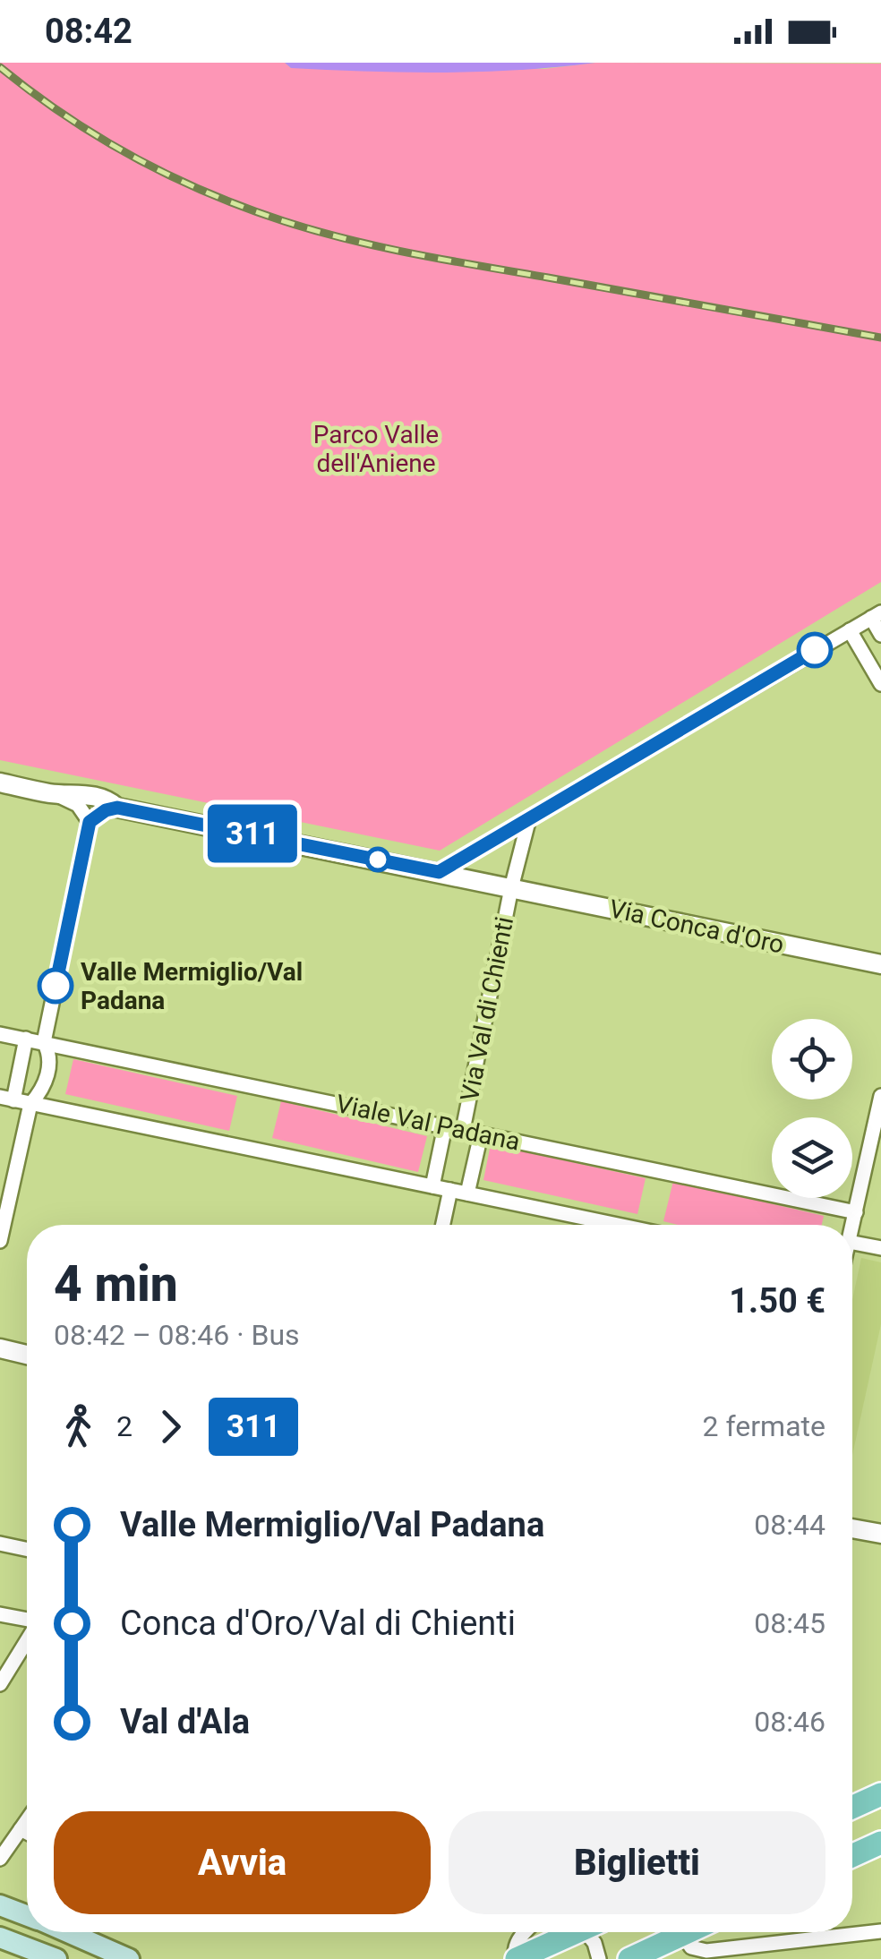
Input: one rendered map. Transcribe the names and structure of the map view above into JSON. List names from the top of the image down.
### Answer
{
  "streets": {
    "street": ["Via Conca d'Oro", "Via Val di Chienti", "Viale Val Padana"]
  },
  "crossings": [
    ["Via Conca d'Oro", "Via Val di Chienti"],
    ["Via Val di Chienti", "Viale Val Padana"]
  ],
  "parks": ["Parco Valle dell'Aniene"],
  "places": ["Valle Mermiglio/Val Padana"],
  "lines": ["bus line 311"],
  "page": {
    "status": "08:42",
    "on_map": "311",
    "heading": ["4 min", "08:42 – 08:46 · Bus", "1.50 €"],
    "legs": ["2", "311", "2 fermate"],
    "list": [
      {
        "name": "Valle Mermiglio/Val Padana",
        "value": "08:44"
      },
      {
        "name": "Conca d'Oro/Val di Chienti",
        "value": "08:45"
      },
      {
        "name": "Val d'Ala",
        "value": "08:46"
      }
    ],
    "buttons": ["Avvia", "Biglietti"]
  }
}
